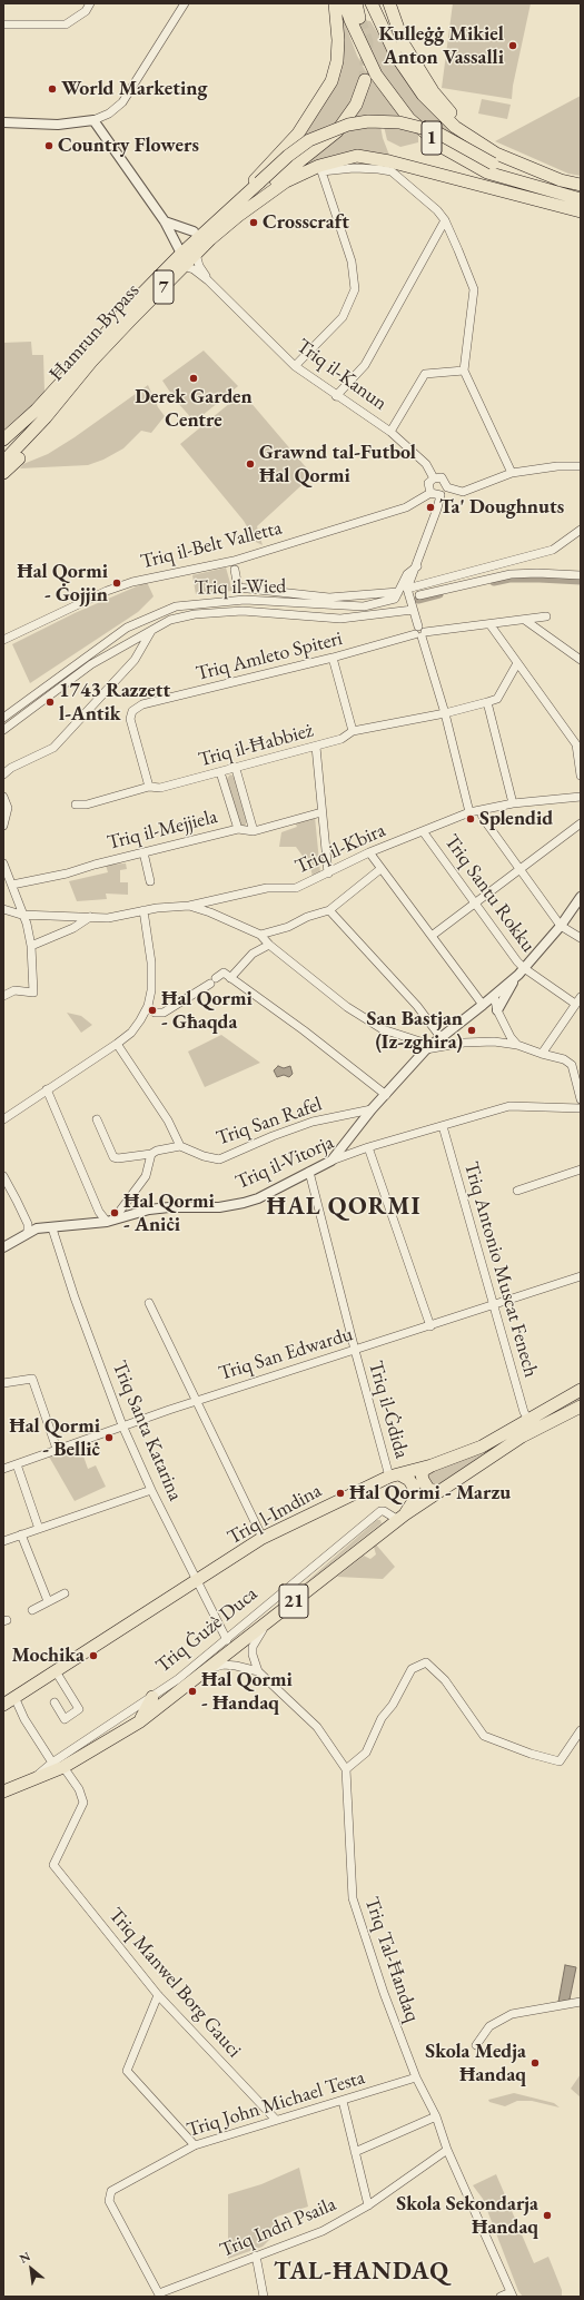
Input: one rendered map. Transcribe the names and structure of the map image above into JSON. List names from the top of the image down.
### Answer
{
  "streets": {
    "highway": [
      "1",
      "7",
      "Ħamrun Bypass",
      "Triq l-Imdina",
      "21",
      "Triq Ġużè Duca"
    ],
    "street": [
      "Triq il-Kanun",
      "Triq il-Belt Valletta",
      "Triq il-Wied",
      "Triq Amleto Spiteri",
      "Triq il-Ħabbież",
      "Triq il-Mejjiela",
      "Triq il-Kbira",
      "Triq Santu Rokku",
      "Triq San Rafel",
      "Triq il-Vitorja",
      "Triq Antonio Muscat Fenech",
      "Triq San Edwardu",
      "Triq il-Ġdida",
      "Triq Santa Katarina",
      "Triq Tal-Ħandaq",
      "Triq Manwel Borg Gauci",
      "Triq John Michael Testa",
      "Triq Indrì Psaila"
    ]
  },
  "crossings": [
    ["Ħamrun Bypass", "Triq il-Kanun"],
    ["Triq il-Kanun", "Triq il-Belt Valletta"],
    ["Triq Amleto Spiteri", "Triq il-Ħabbież"],
    ["Triq il-Kbira", "Triq Santu Rokku"],
    ["Triq il-Vitorja", "Triq Antonio Muscat Fenech"],
    ["Triq il-Vitorja", "Triq il-Ġdida"],
    ["Triq il-Vitorja", "Triq Santa Katarina"],
    ["Triq Antonio Muscat Fenech", "Triq San Edwardu"],
    ["Triq Antonio Muscat Fenech", "Triq l-Imdina"],
    ["Triq San Edwardu", "Triq il-Ġdida"],
    ["Triq San Edwardu", "Triq Santa Katarina"],
    ["Triq il-Ġdida", "Triq l-Imdina"],
    ["Triq Santa Katarina", "Triq l-Imdina"],
    ["Triq Santa Katarina", "Triq Ġużè Duca"],
    ["Triq Ġużè Duca", "Triq Manwel Borg Gauci"],
    ["Triq Tal-Ħandaq", "Triq John Michael Testa"],
    ["Triq Tal-Ħandaq", "Triq Indrì Psaila"],
    ["Triq Manwel Borg Gauci", "Triq John Michael Testa"],
    ["Triq John Michael Testa", "Triq Indrì Psaila"]
  ],
  "districts": ["ĦAL QORMI", "TAL-ĦANDAQ"],
  "places": [
    "Kulleġġ Mikiel Anton Vassalli",
    "World Marketing",
    "Country Flowers",
    "Crosscraft",
    "Derek Garden Centre",
    "Grawnd tal-Futbol Ħal Qormi",
    "Ta' Doughnuts",
    "Ħal Qormi - Ġojjin",
    "1743 Razzett l-Antik",
    "Splendid",
    "Ħal Qormi - Għaqda",
    "San Bastjan (Iz-zghira)",
    "Ħal Qormi - Aniċi",
    "Ħal Qormi - Belliċ",
    "Ħal Qormi - Marzu",
    "Mochika",
    "Ħal Qormi - Ħandaq",
    "Skola Medja Ħandaq",
    "Skola Sekondarja Ħandaq"
  ],
  "north": "top left"
}
